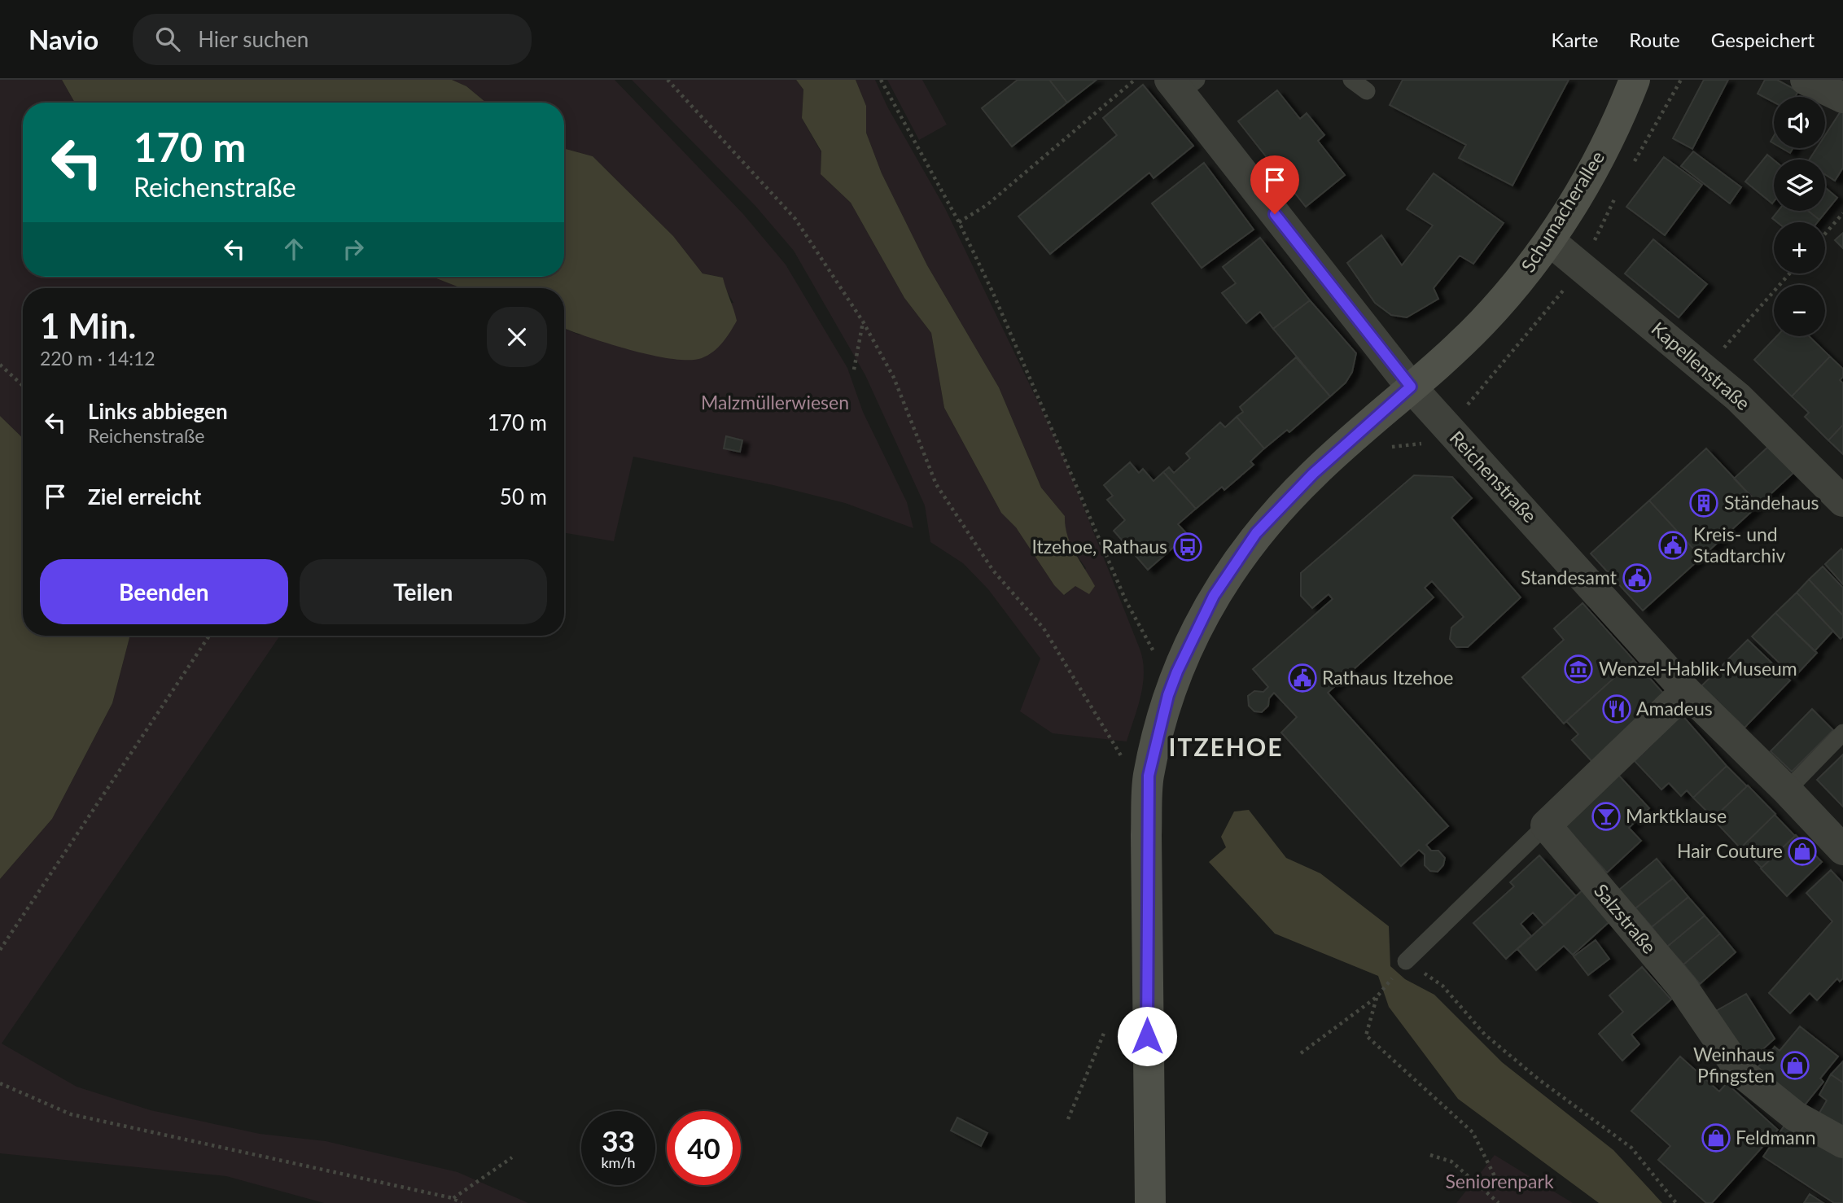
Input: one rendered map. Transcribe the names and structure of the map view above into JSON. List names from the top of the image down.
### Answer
{
  "streets": {
    "street": [
      "Schumacherallee",
      "Kapellenstraße",
      "Reichenstraße",
      "Salzstraße"
    ]
  },
  "crossings": [
    ["Schumacherallee", "Kapellenstraße"],
    ["Schumacherallee", "Reichenstraße"]
  ],
  "districts": ["ITZEHOE"],
  "parks": ["Malzmüllerwiesen", "Seniorenpark"],
  "places": {
    "building": ["Ständehaus"],
    "public building": ["Kreis- und Stadtarchiv", "Standesamt", "Rathaus Itzehoe"],
    "bus stop": ["Itzehoe, Rathaus"],
    "museum": ["Wenzel-Hablik-Museum"],
    "restaurant": ["Amadeus"],
    "bar": ["Marktklause"],
    "shop": ["Hair Couture", "Weinhaus Pfingsten", "Feldmann"]
  },
  "page": {
    "header": "Navio",
    "search": "Hier suchen",
    "nav": ["Karte", "Route", "Gespeichert"],
    "map_buttons": ["+", "−"],
    "turn": ["170 m", "Reichenstraße"],
    "heading": ["1 Min.", "220 m · 14:12"],
    "list": [
      {
        "name": "Links abbiegen",
        "note": "Reichenstraße",
        "value": "170 m"
      },
      {
        "name": "Ziel erreicht",
        "value": "50 m"
      }
    ],
    "buttons": ["Beenden", "Teilen"],
    "speed": "33 km/h",
    "limit": "40"
  }
}
